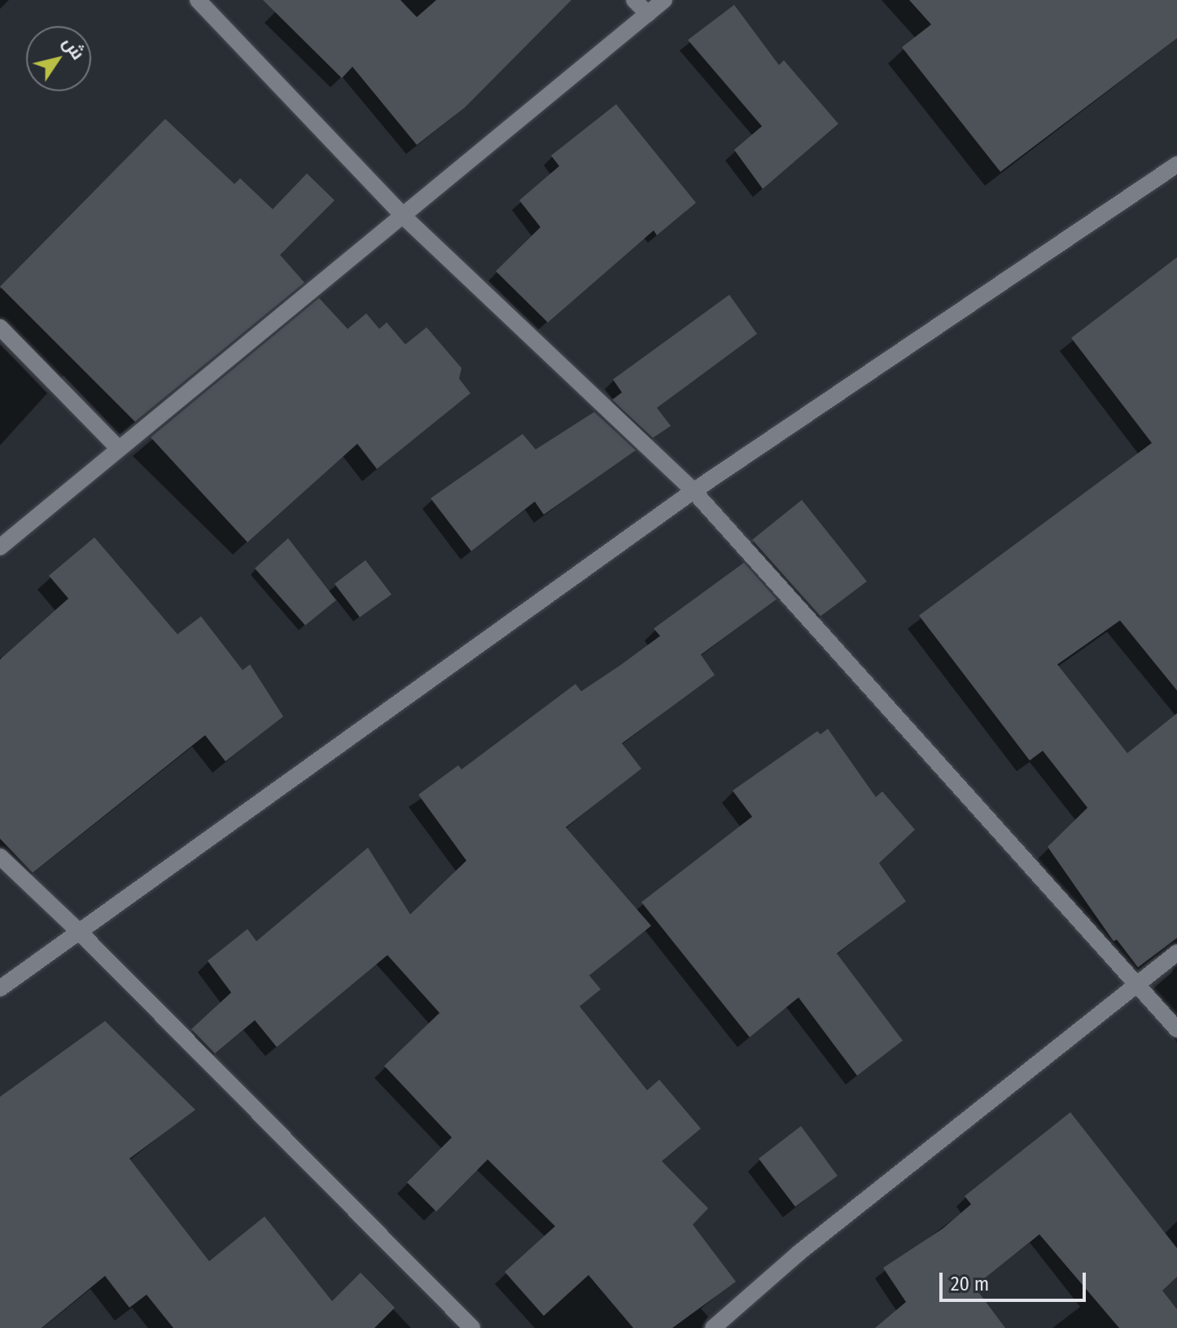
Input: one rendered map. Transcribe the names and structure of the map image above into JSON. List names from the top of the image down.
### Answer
{
  "scale_bar": "20 m",
  "north": "top right"
}
